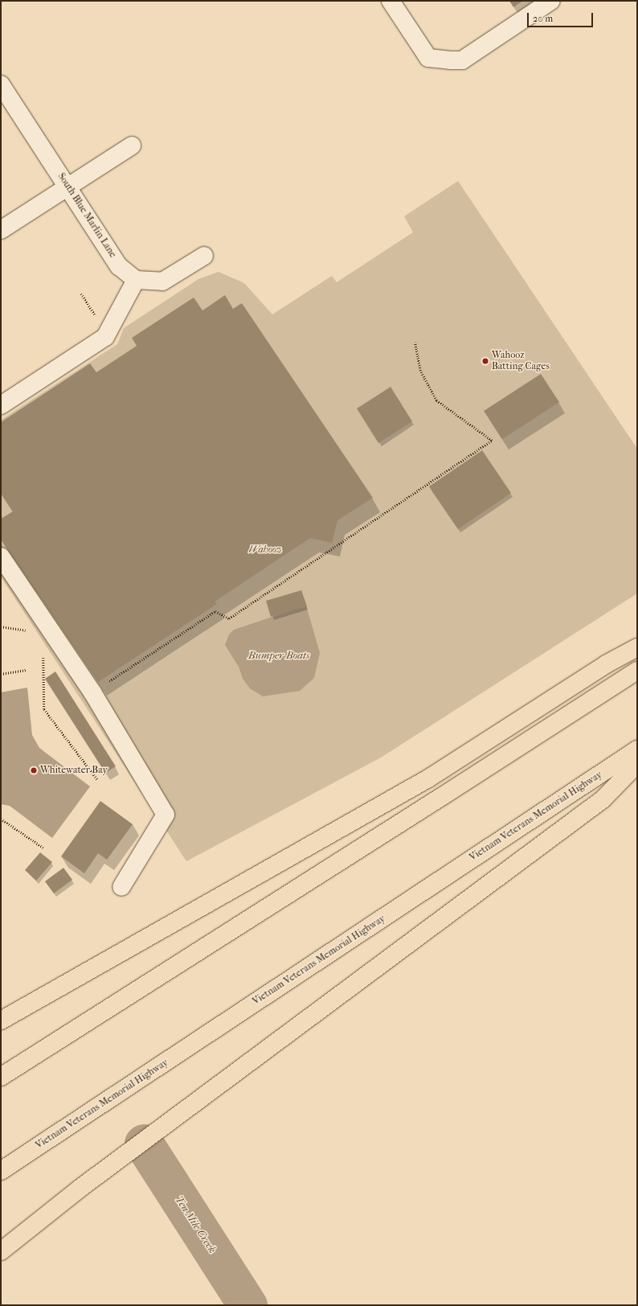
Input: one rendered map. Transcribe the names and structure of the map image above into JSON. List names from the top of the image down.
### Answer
{
  "streets": {
    "highway": ["Vietnam Veterans Memorial Highway"],
    "street": ["South Blue Marlin Lane"]
  },
  "water": ["Bumper Boats", "Ten Mile Creek"],
  "parks": ["Wahooz"],
  "places": ["Wahooz Batting Cages", "Whitewater Bay"],
  "scale_bar": "20 m"
}
